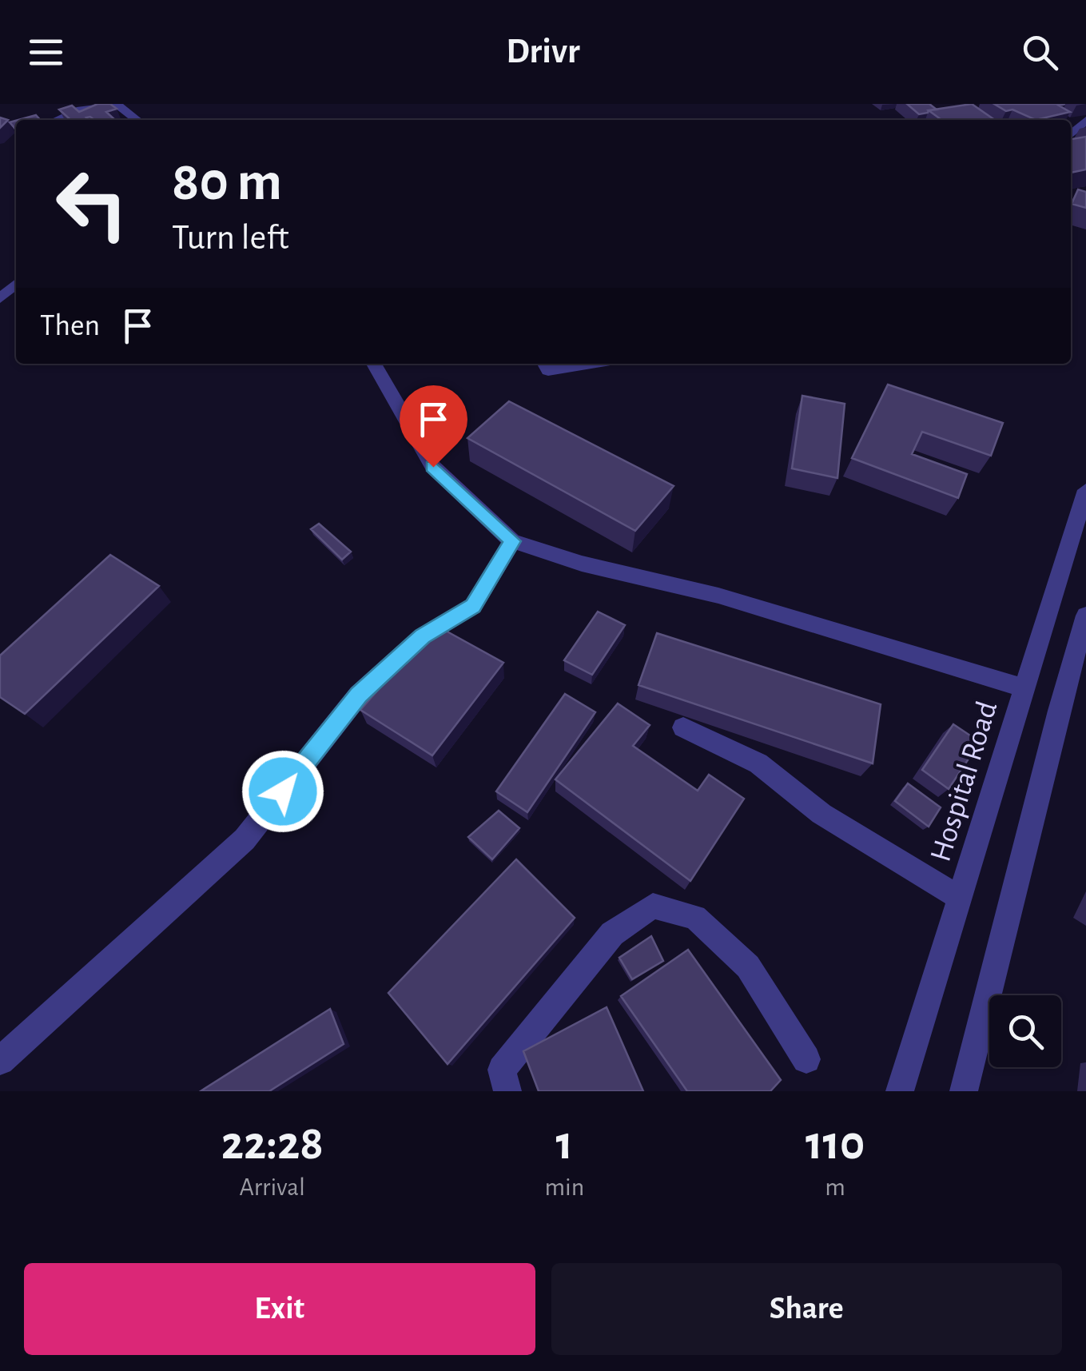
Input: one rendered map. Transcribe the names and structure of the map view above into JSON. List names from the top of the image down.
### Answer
{
  "streets": {
    "street": ["Hospital Road"]
  },
  "page": {
    "header": "Drivr",
    "turn": ["80 m", "Turn left"],
    "then": "Then",
    "eta": [
      "22:28",
      "Arrival",
      "1",
      "min",
      "110",
      "m"
    ],
    "buttons": ["Exit", "Share"]
  }
}
